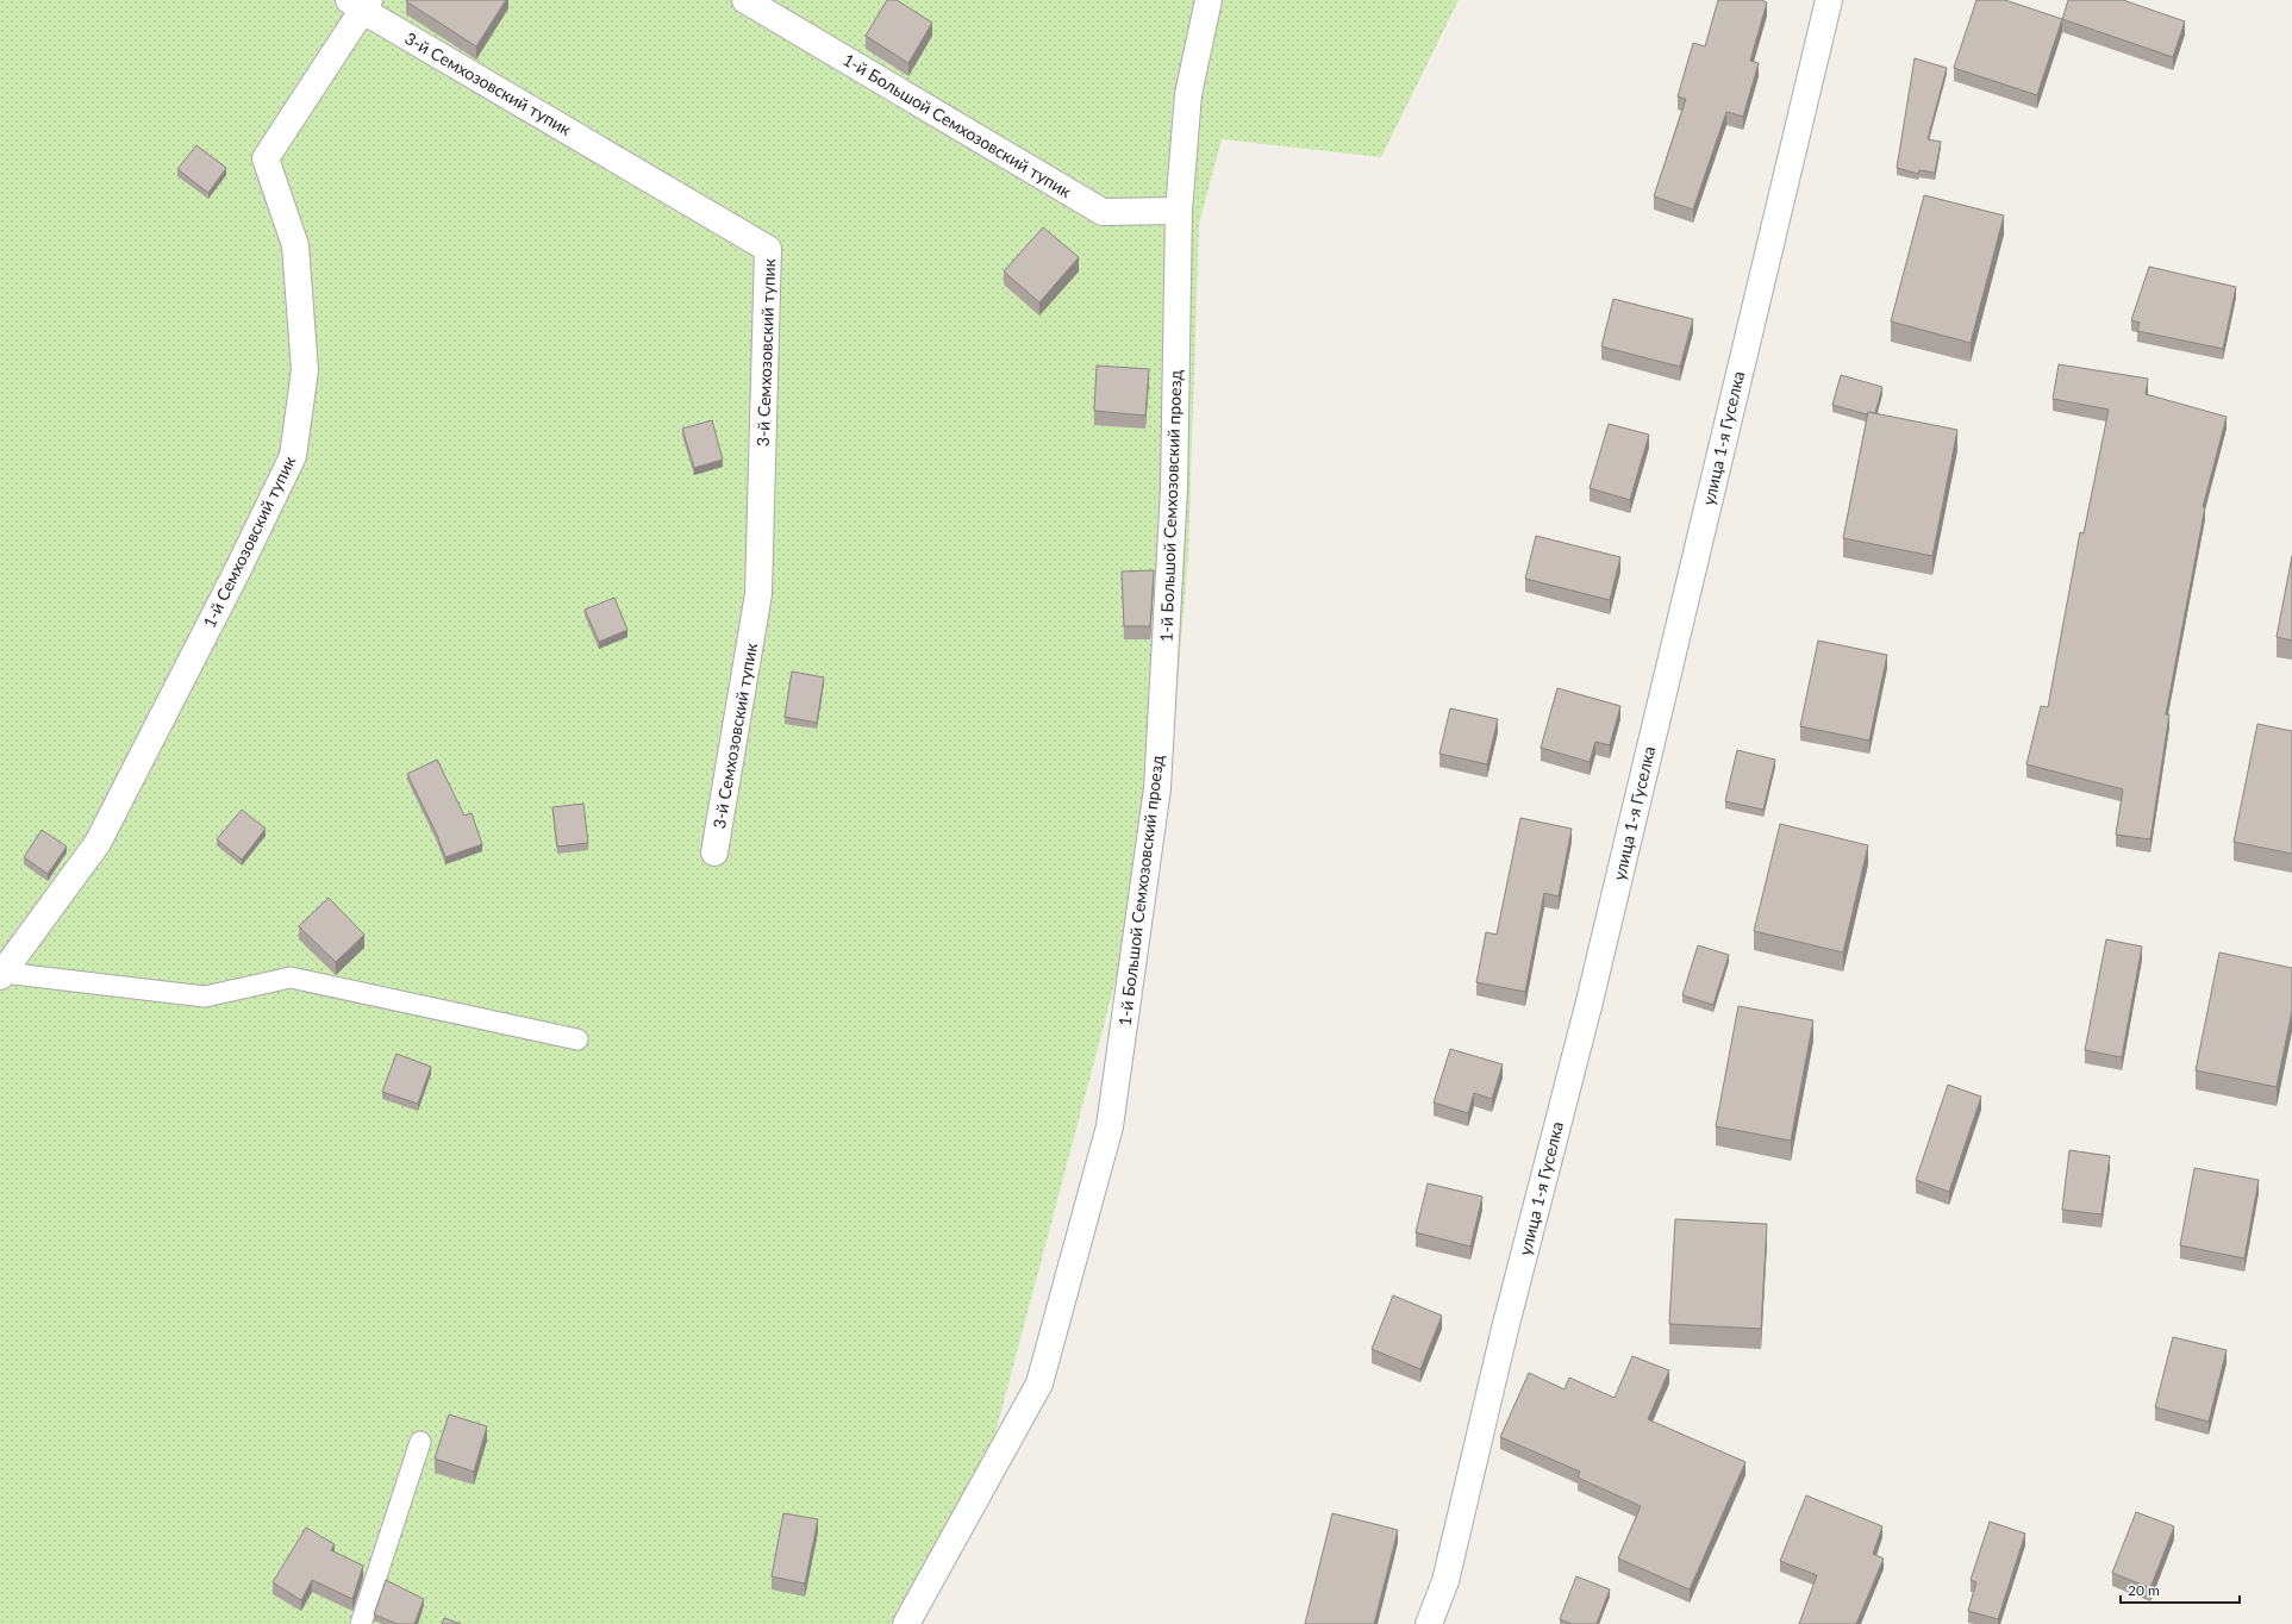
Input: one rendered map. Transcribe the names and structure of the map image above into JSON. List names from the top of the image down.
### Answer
{
  "streets": {
    "street": [
      "3-й Семхозовский тупик",
      "1-й Большой Семхозовский тупик",
      "улица 1-я Гуселка",
      "1-й Большой Семхозовский проезд",
      "1-й Семхозовский тупик"
    ]
  },
  "crossings": [
    ["3-й Семхозовский тупик", "1-й Семхозовский тупик"],
    ["1-й Большой Семхозовский тупик", "1-й Большой Семхозовский проезд"]
  ],
  "scale_bar": "20 m"
}
